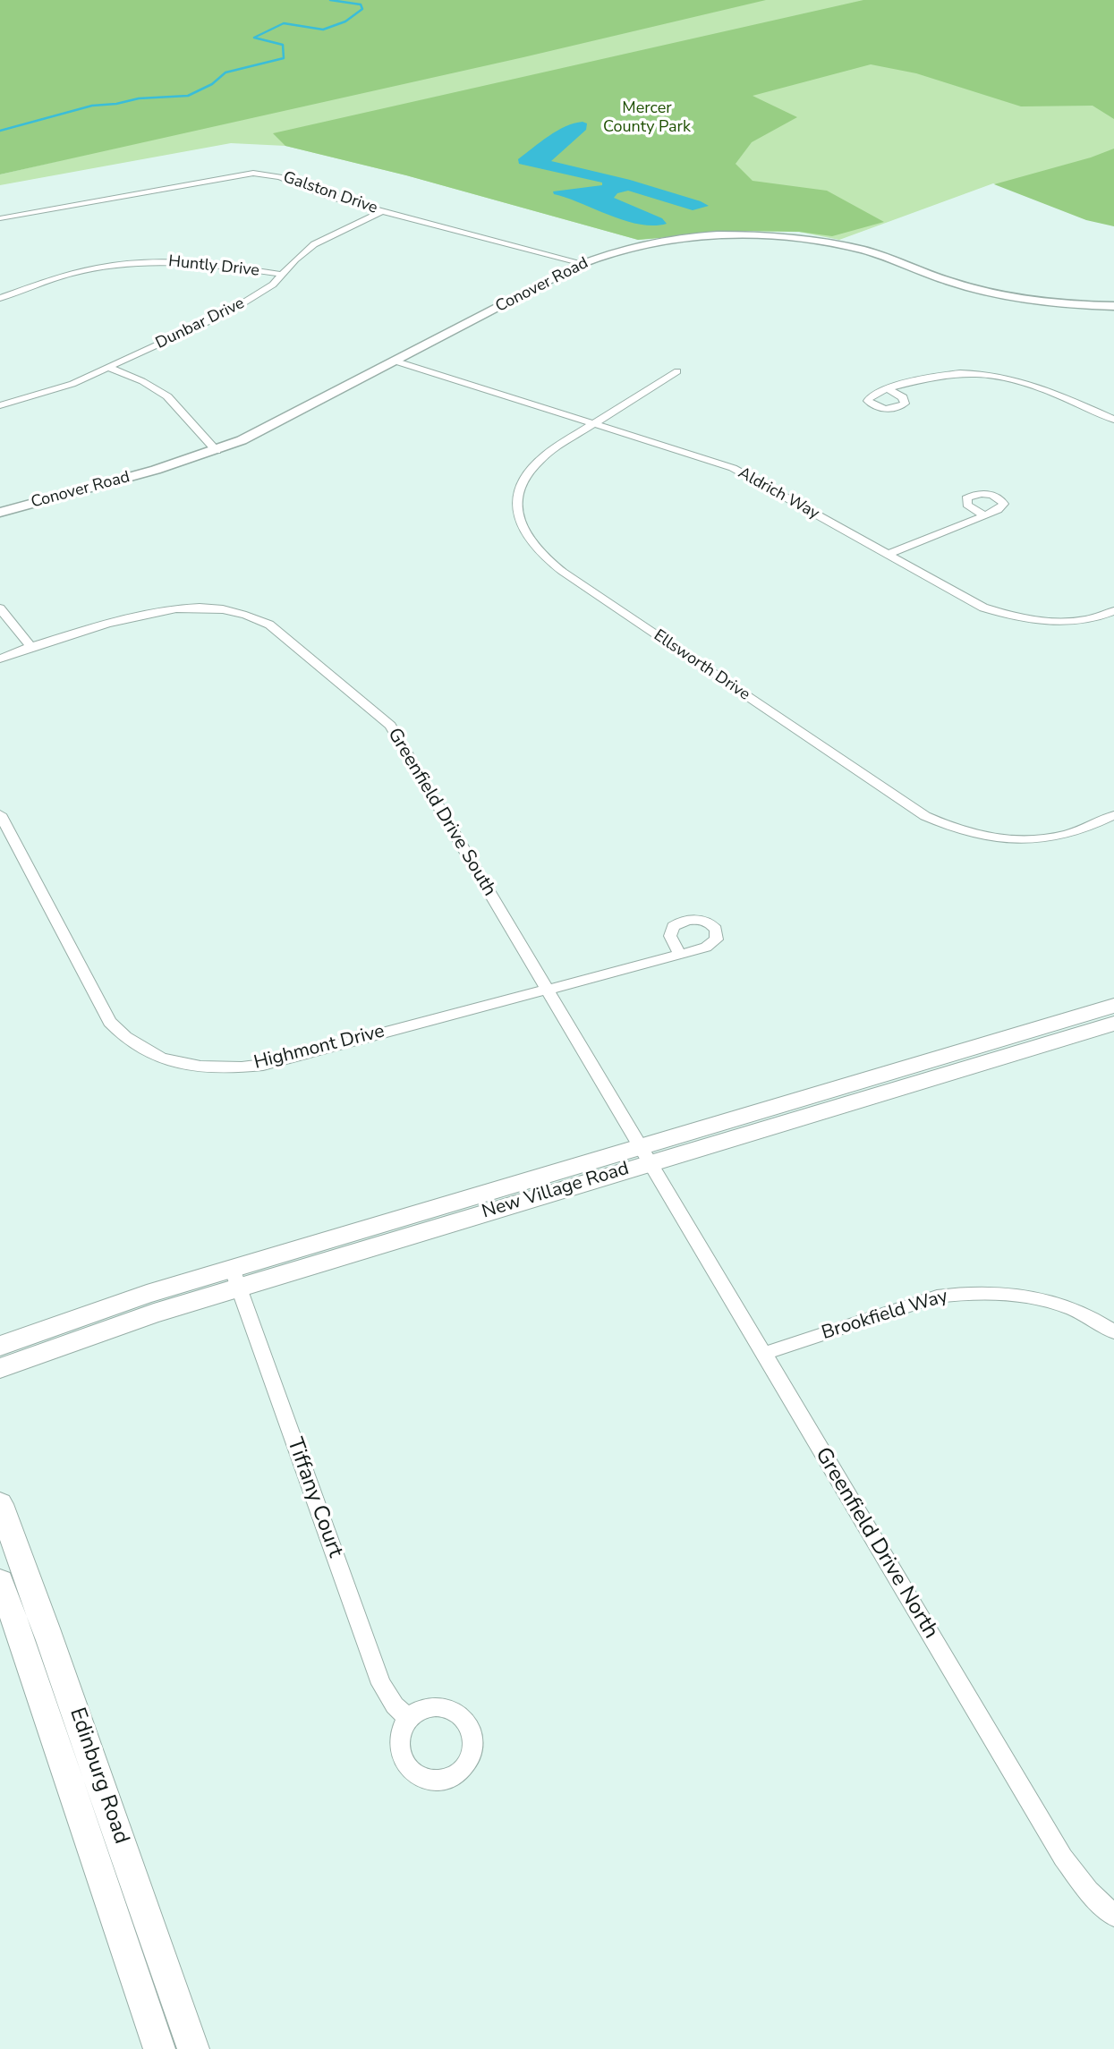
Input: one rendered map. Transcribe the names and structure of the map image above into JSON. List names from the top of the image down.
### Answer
{
  "streets": {
    "main road": ["New Village Road", "Edinburg Road"],
    "street": [
      "Galston Drive",
      "Huntly Drive",
      "Conover Road",
      "Dunbar Drive",
      "Aldrich Way",
      "Ellsworth Drive",
      "Greenfield Drive South",
      "Highmont Drive",
      "Brookfield Way",
      "Tiffany Court",
      "Greenfield Drive North"
    ]
  },
  "crossings": [
    ["Galston Drive", "Conover Road"],
    ["Galston Drive", "Dunbar Drive"],
    ["Huntly Drive", "Dunbar Drive"],
    ["Conover Road", "Aldrich Way"],
    ["Aldrich Way", "Ellsworth Drive"],
    ["Greenfield Drive South", "Highmont Drive"],
    ["Greenfield Drive South", "New Village Road"],
    ["Greenfield Drive South", "Greenfield Drive North"],
    ["New Village Road", "Tiffany Court"],
    ["New Village Road", "Greenfield Drive North"],
    ["Brookfield Way", "Greenfield Drive North"]
  ],
  "parks": ["Mercer County Park"]
}
